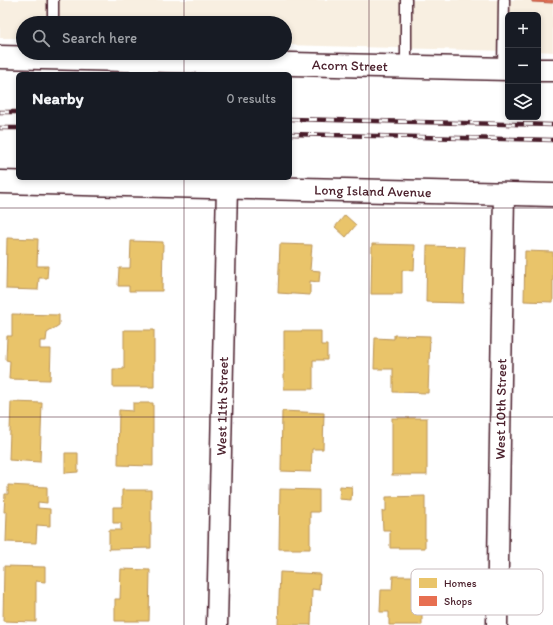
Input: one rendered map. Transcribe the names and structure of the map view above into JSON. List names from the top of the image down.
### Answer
{
  "streets": {
    "street": [
      "Acorn Street",
      "Long Island Avenue",
      "West 11th Street",
      "West 10th Street"
    ]
  },
  "crossings": [
    ["Long Island Avenue", "West 11th Street"],
    ["Long Island Avenue", "West 10th Street"]
  ],
  "legend": ["Homes", "Shops"],
  "page": {
    "map_buttons": ["+", "−"],
    "search": "Search here",
    "heading": ["Nearby", "0 results"]
  }
}
